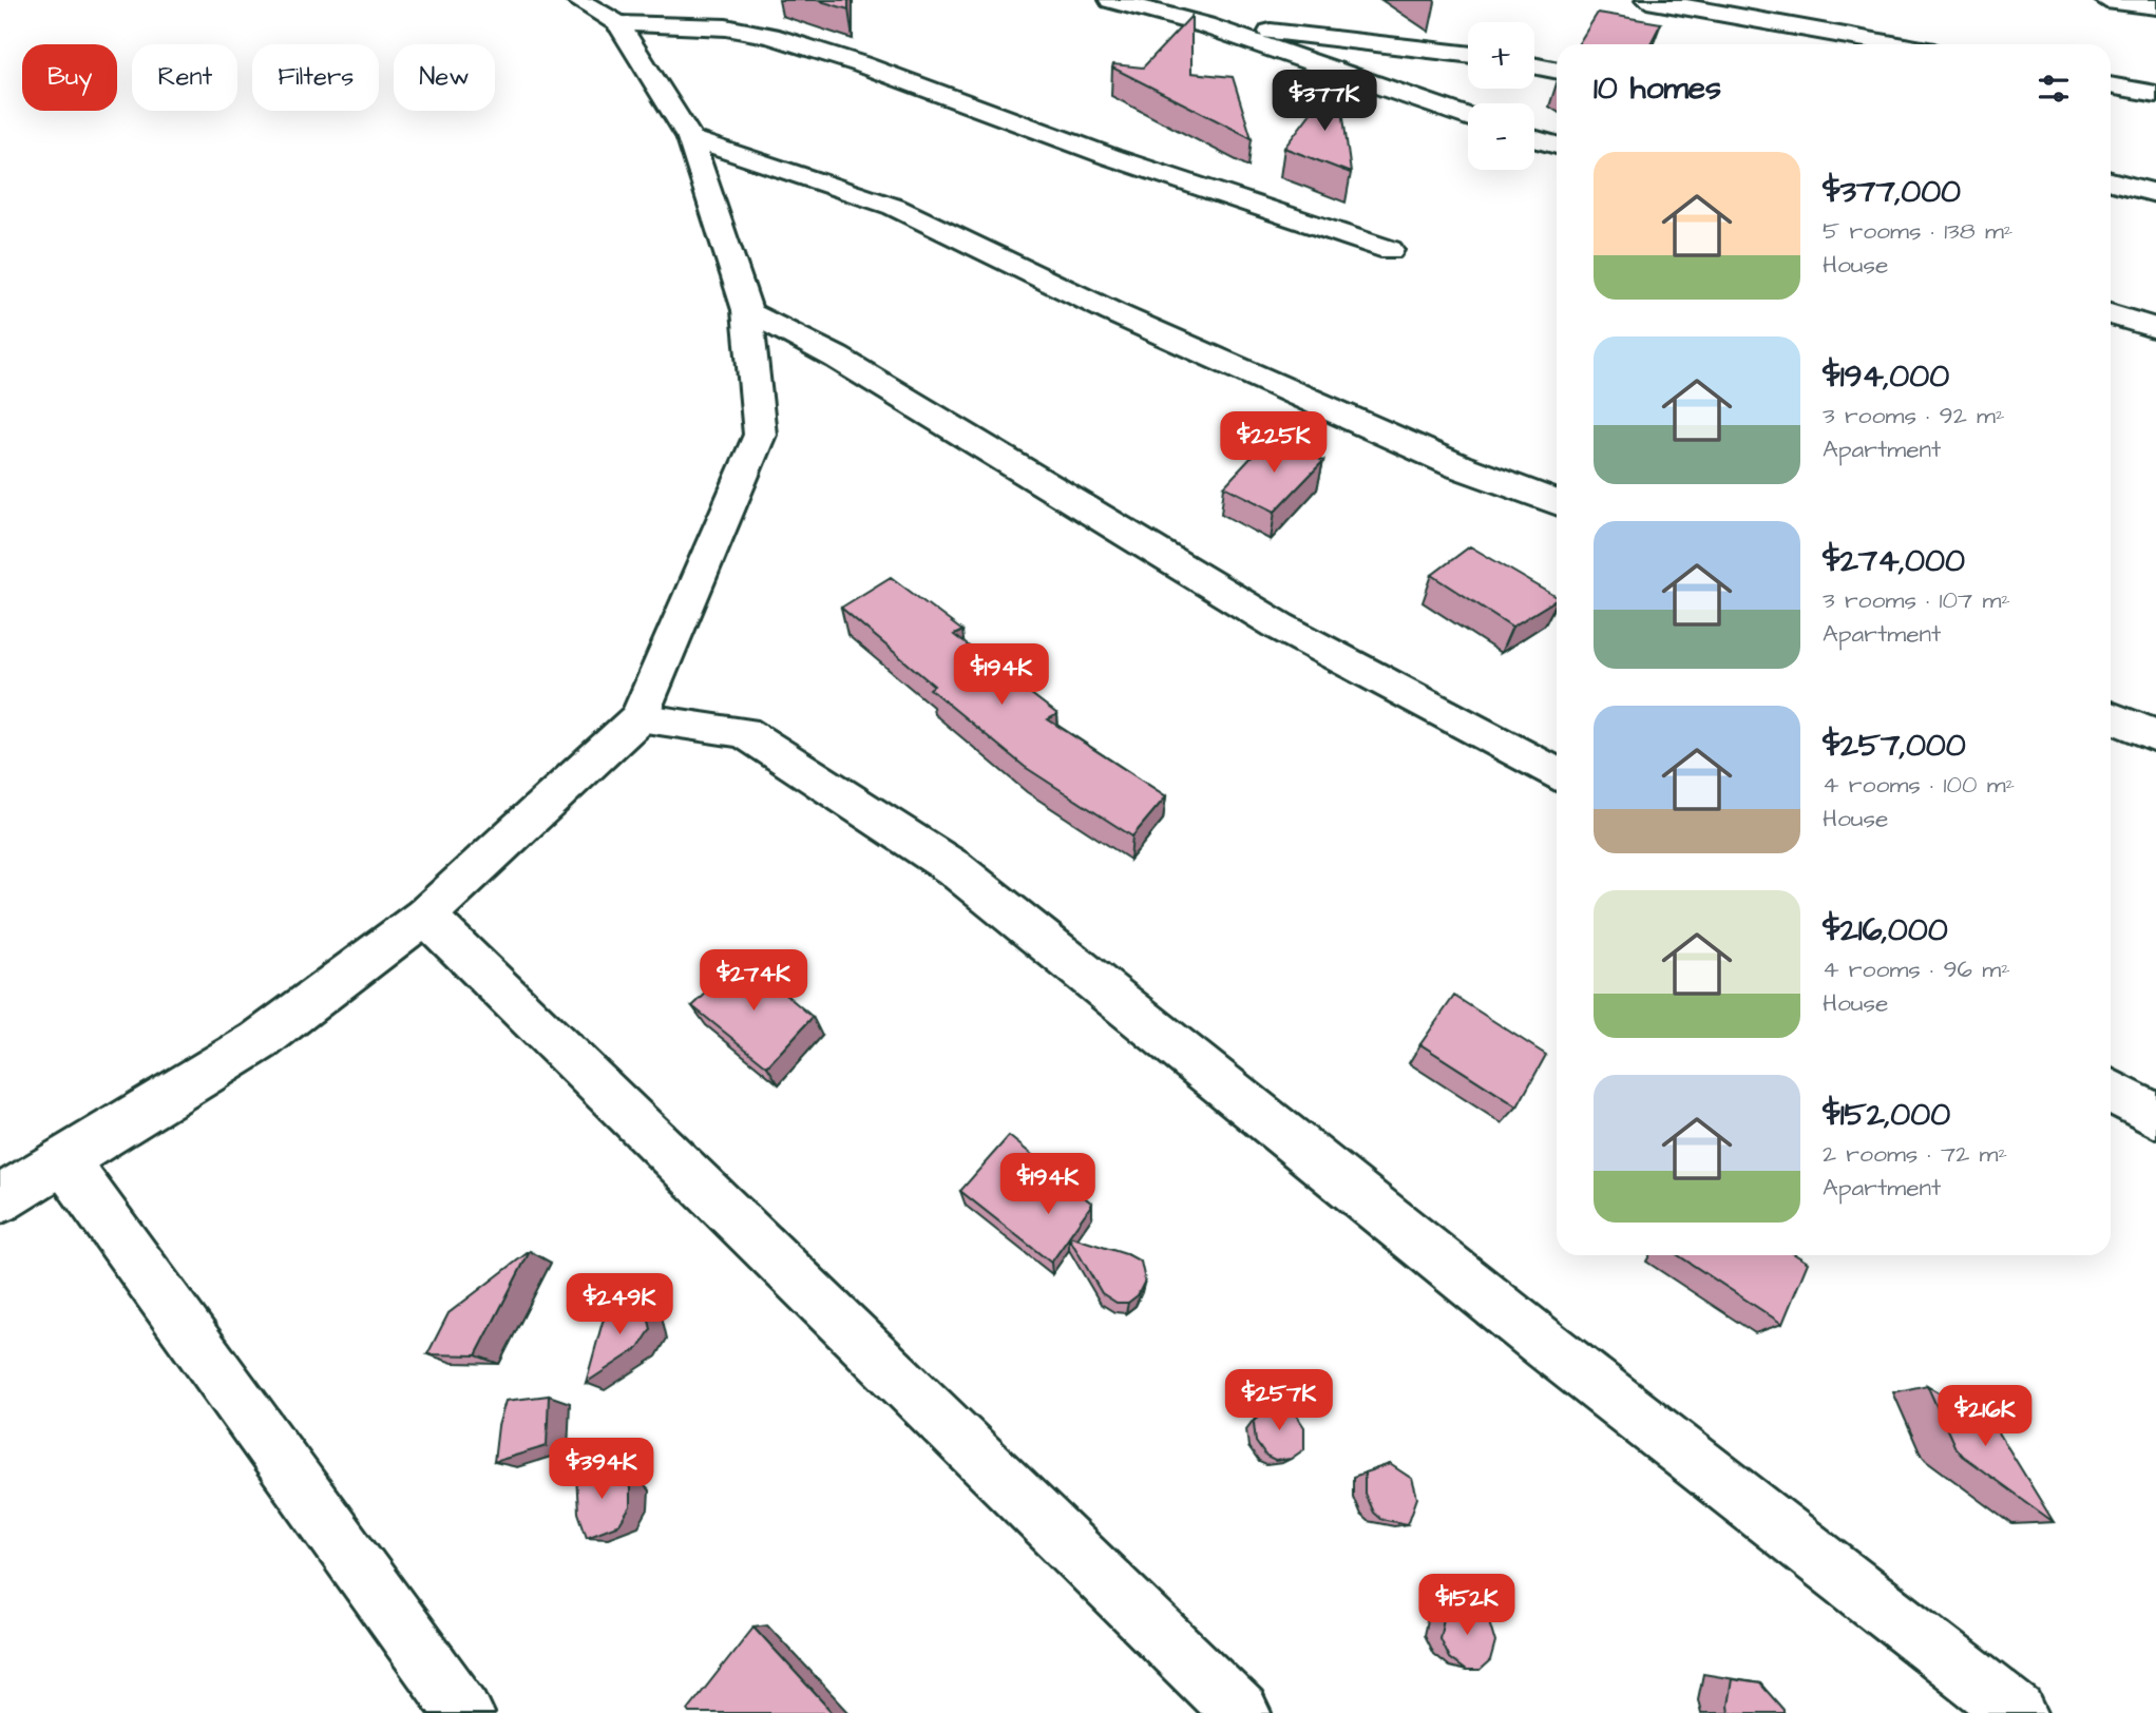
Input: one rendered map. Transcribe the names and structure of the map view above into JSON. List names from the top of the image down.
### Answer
{
  "page": {
    "map_buttons": ["+", "−"],
    "chip": [
      "Buy",
      "Rent",
      "Filters",
      "New"
    ],
    "heading": "10 homes",
    "price": [
      "$377K",
      "$225K",
      "$194K",
      "$274K",
      "$194K",
      "$249K",
      "$257K",
      "$216K",
      "$394K",
      "$152K"
    ],
    "list": [
      {
        "name": "$377,000",
        "note": "5 rooms · 138 m² · House"
      },
      {
        "name": "$194,000",
        "note": "3 rooms · 92 m² · Apartment"
      },
      {
        "name": "$274,000",
        "note": "3 rooms · 107 m² · Apartment"
      },
      {
        "name": "$257,000",
        "note": "4 rooms · 100 m² · House"
      },
      {
        "name": "$216,000",
        "note": "4 rooms · 96 m² · House"
      },
      {
        "name": "$152,000",
        "note": "2 rooms · 72 m² · Apartment"
      }
    ]
  }
}
